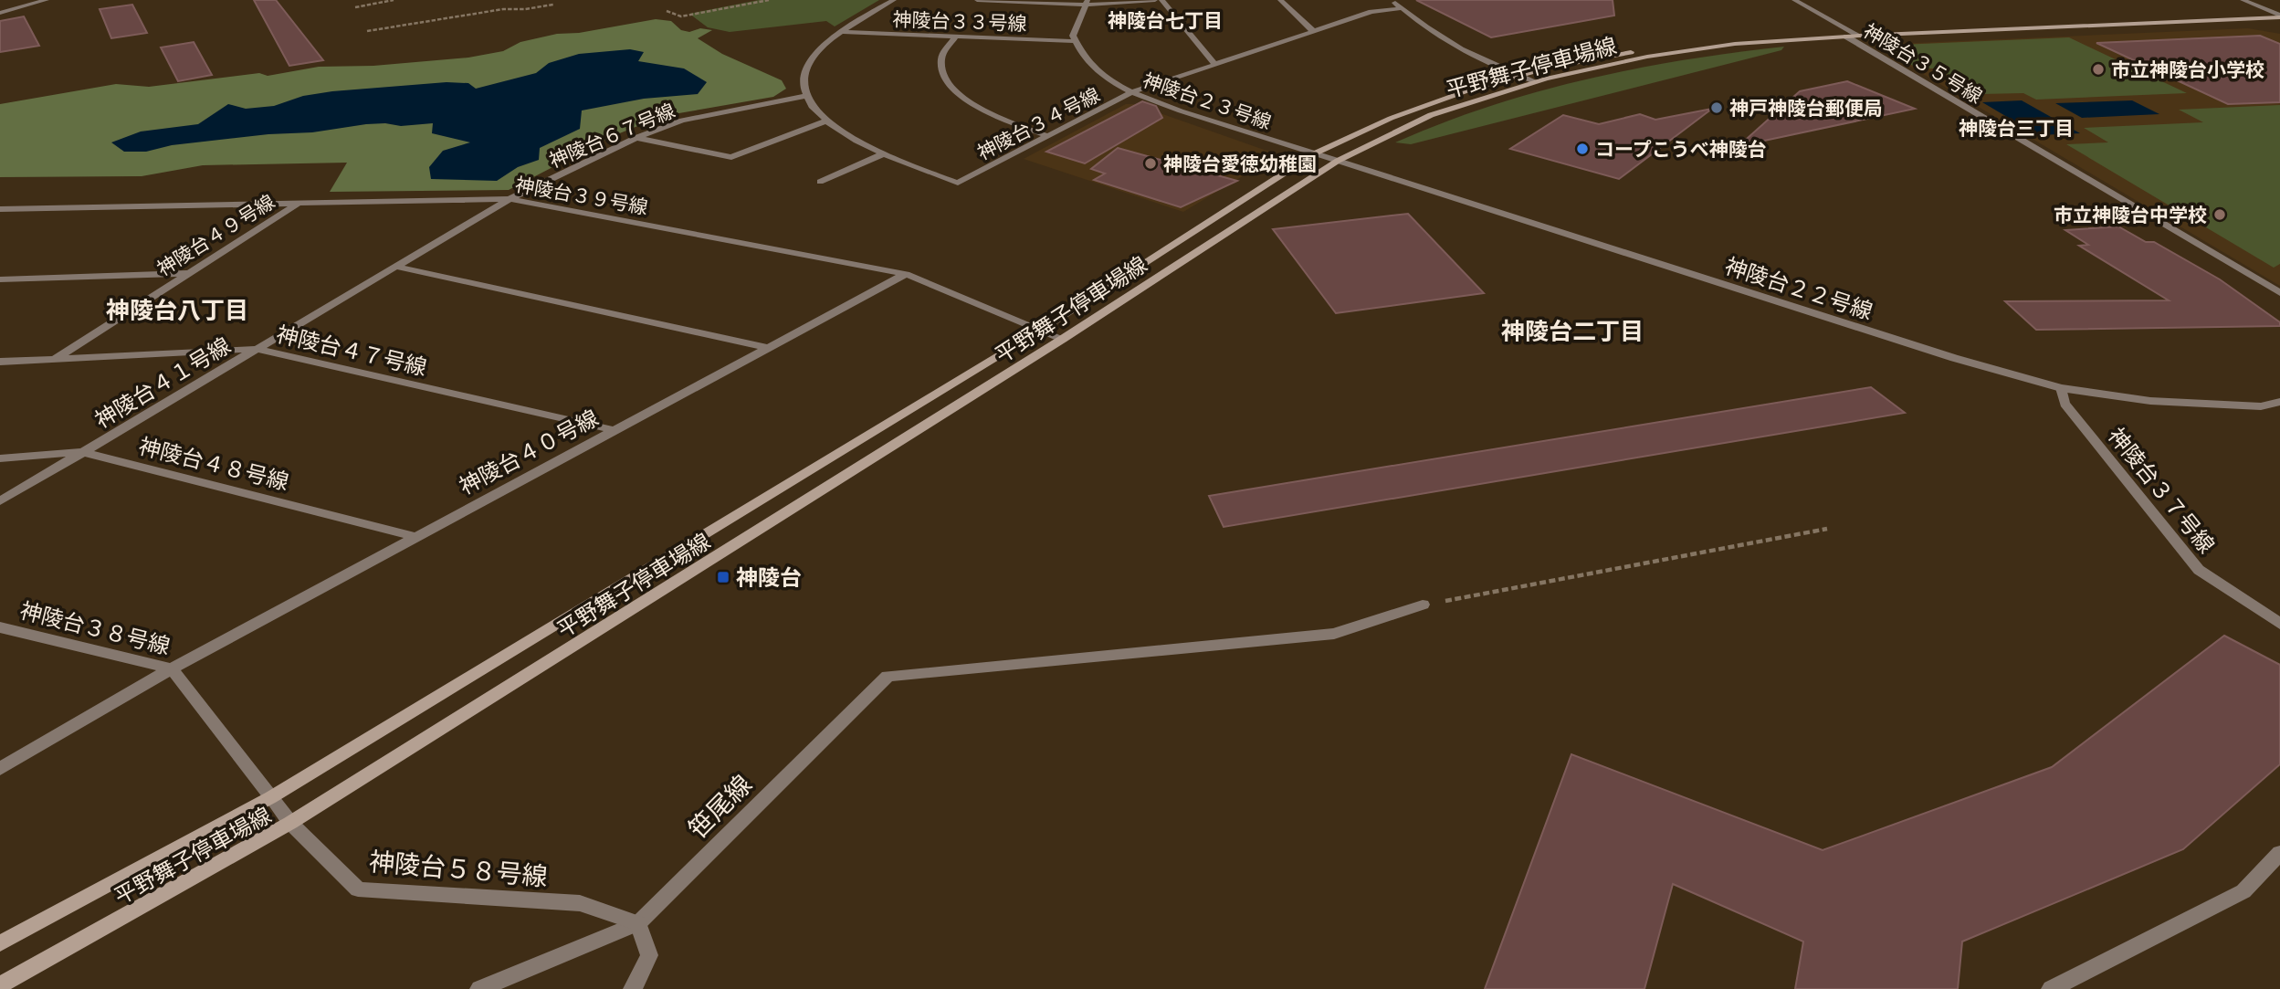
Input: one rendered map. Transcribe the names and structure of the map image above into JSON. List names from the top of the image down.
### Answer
{
  "streets": {
    "main road": ["平野舞子停車場線"],
    "street": [
      "神陵台３３号線",
      "神陵台３５号線",
      "神陵台２３号線",
      "神陵台３４号線",
      "神陵台６７号線",
      "神陵台３９号線",
      "神陵台４９号線",
      "神陵台２２号線",
      "神陵台４７号線",
      "神陵台４１号線",
      "神陵台４０号線",
      "神陵台４８号線",
      "神陵台３７号線",
      "神陵台３８号線",
      "笹尾線",
      "神陵台５８号線"
    ]
  },
  "crossings": [
    ["神陵台３３号線", "神陵台２３号線"],
    ["神陵台３５号線", "平野舞子停車場線"],
    ["平野舞子停車場線", "神陵台２３号線"],
    ["平野舞子停車場線", "神陵台３９号線"],
    ["平野舞子停車場線", "神陵台２２号線"],
    ["平野舞子停車場線", "神陵台３８号線"],
    ["平野舞子停車場線", "神陵台５８号線"],
    ["神陵台２３号線", "神陵台３４号線"],
    ["神陵台２３号線", "神陵台２２号線"],
    ["神陵台６７号線", "神陵台３９号線"],
    ["神陵台６７号線", "神陵台４１号線"],
    ["神陵台３９号線", "神陵台４９号線"],
    ["神陵台３９号線", "神陵台４１号線"],
    ["神陵台３９号線", "神陵台４０号線"],
    ["神陵台４９号線", "神陵台４７号線"],
    ["神陵台２２号線", "神陵台３７号線"],
    ["神陵台４７号線", "神陵台４１号線"],
    ["神陵台４７号線", "神陵台４０号線"],
    ["神陵台４１号線", "神陵台４８号線"],
    ["神陵台４０号線", "神陵台４８号線"],
    ["神陵台４０号線", "神陵台３８号線"],
    ["神陵台３８号線", "神陵台５８号線"],
    ["笹尾線", "神陵台５８号線"]
  ],
  "districts": [
    "神陵台七丁目",
    "神陵台三丁目",
    "神陵台八丁目",
    "神陵台二丁目"
  ],
  "places": {
    "other": [
      "市立神陵台小学校",
      "神戸神陵台郵便局",
      "コープこうべ神陵台",
      "神陵台愛徳幼稚園",
      "市立神陵台中学校"
    ],
    "transit": ["神陵台"]
  }
}
